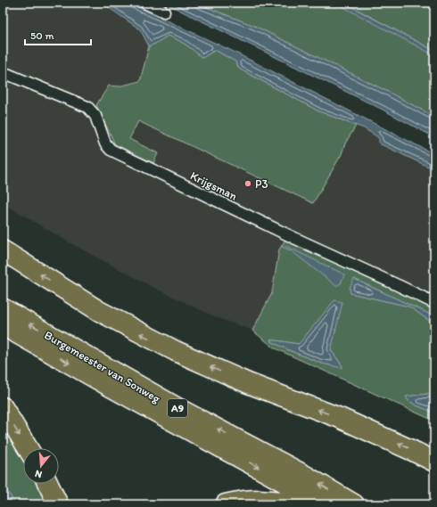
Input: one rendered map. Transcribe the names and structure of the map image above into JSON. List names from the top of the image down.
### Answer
{
  "streets": {
    "highway": ["Burgemeester van Sonweg", "A9"],
    "street": ["Krijgsman"]
  },
  "places": ["P3"],
  "scale_bar": "50 m",
  "north": "bottom"
}
